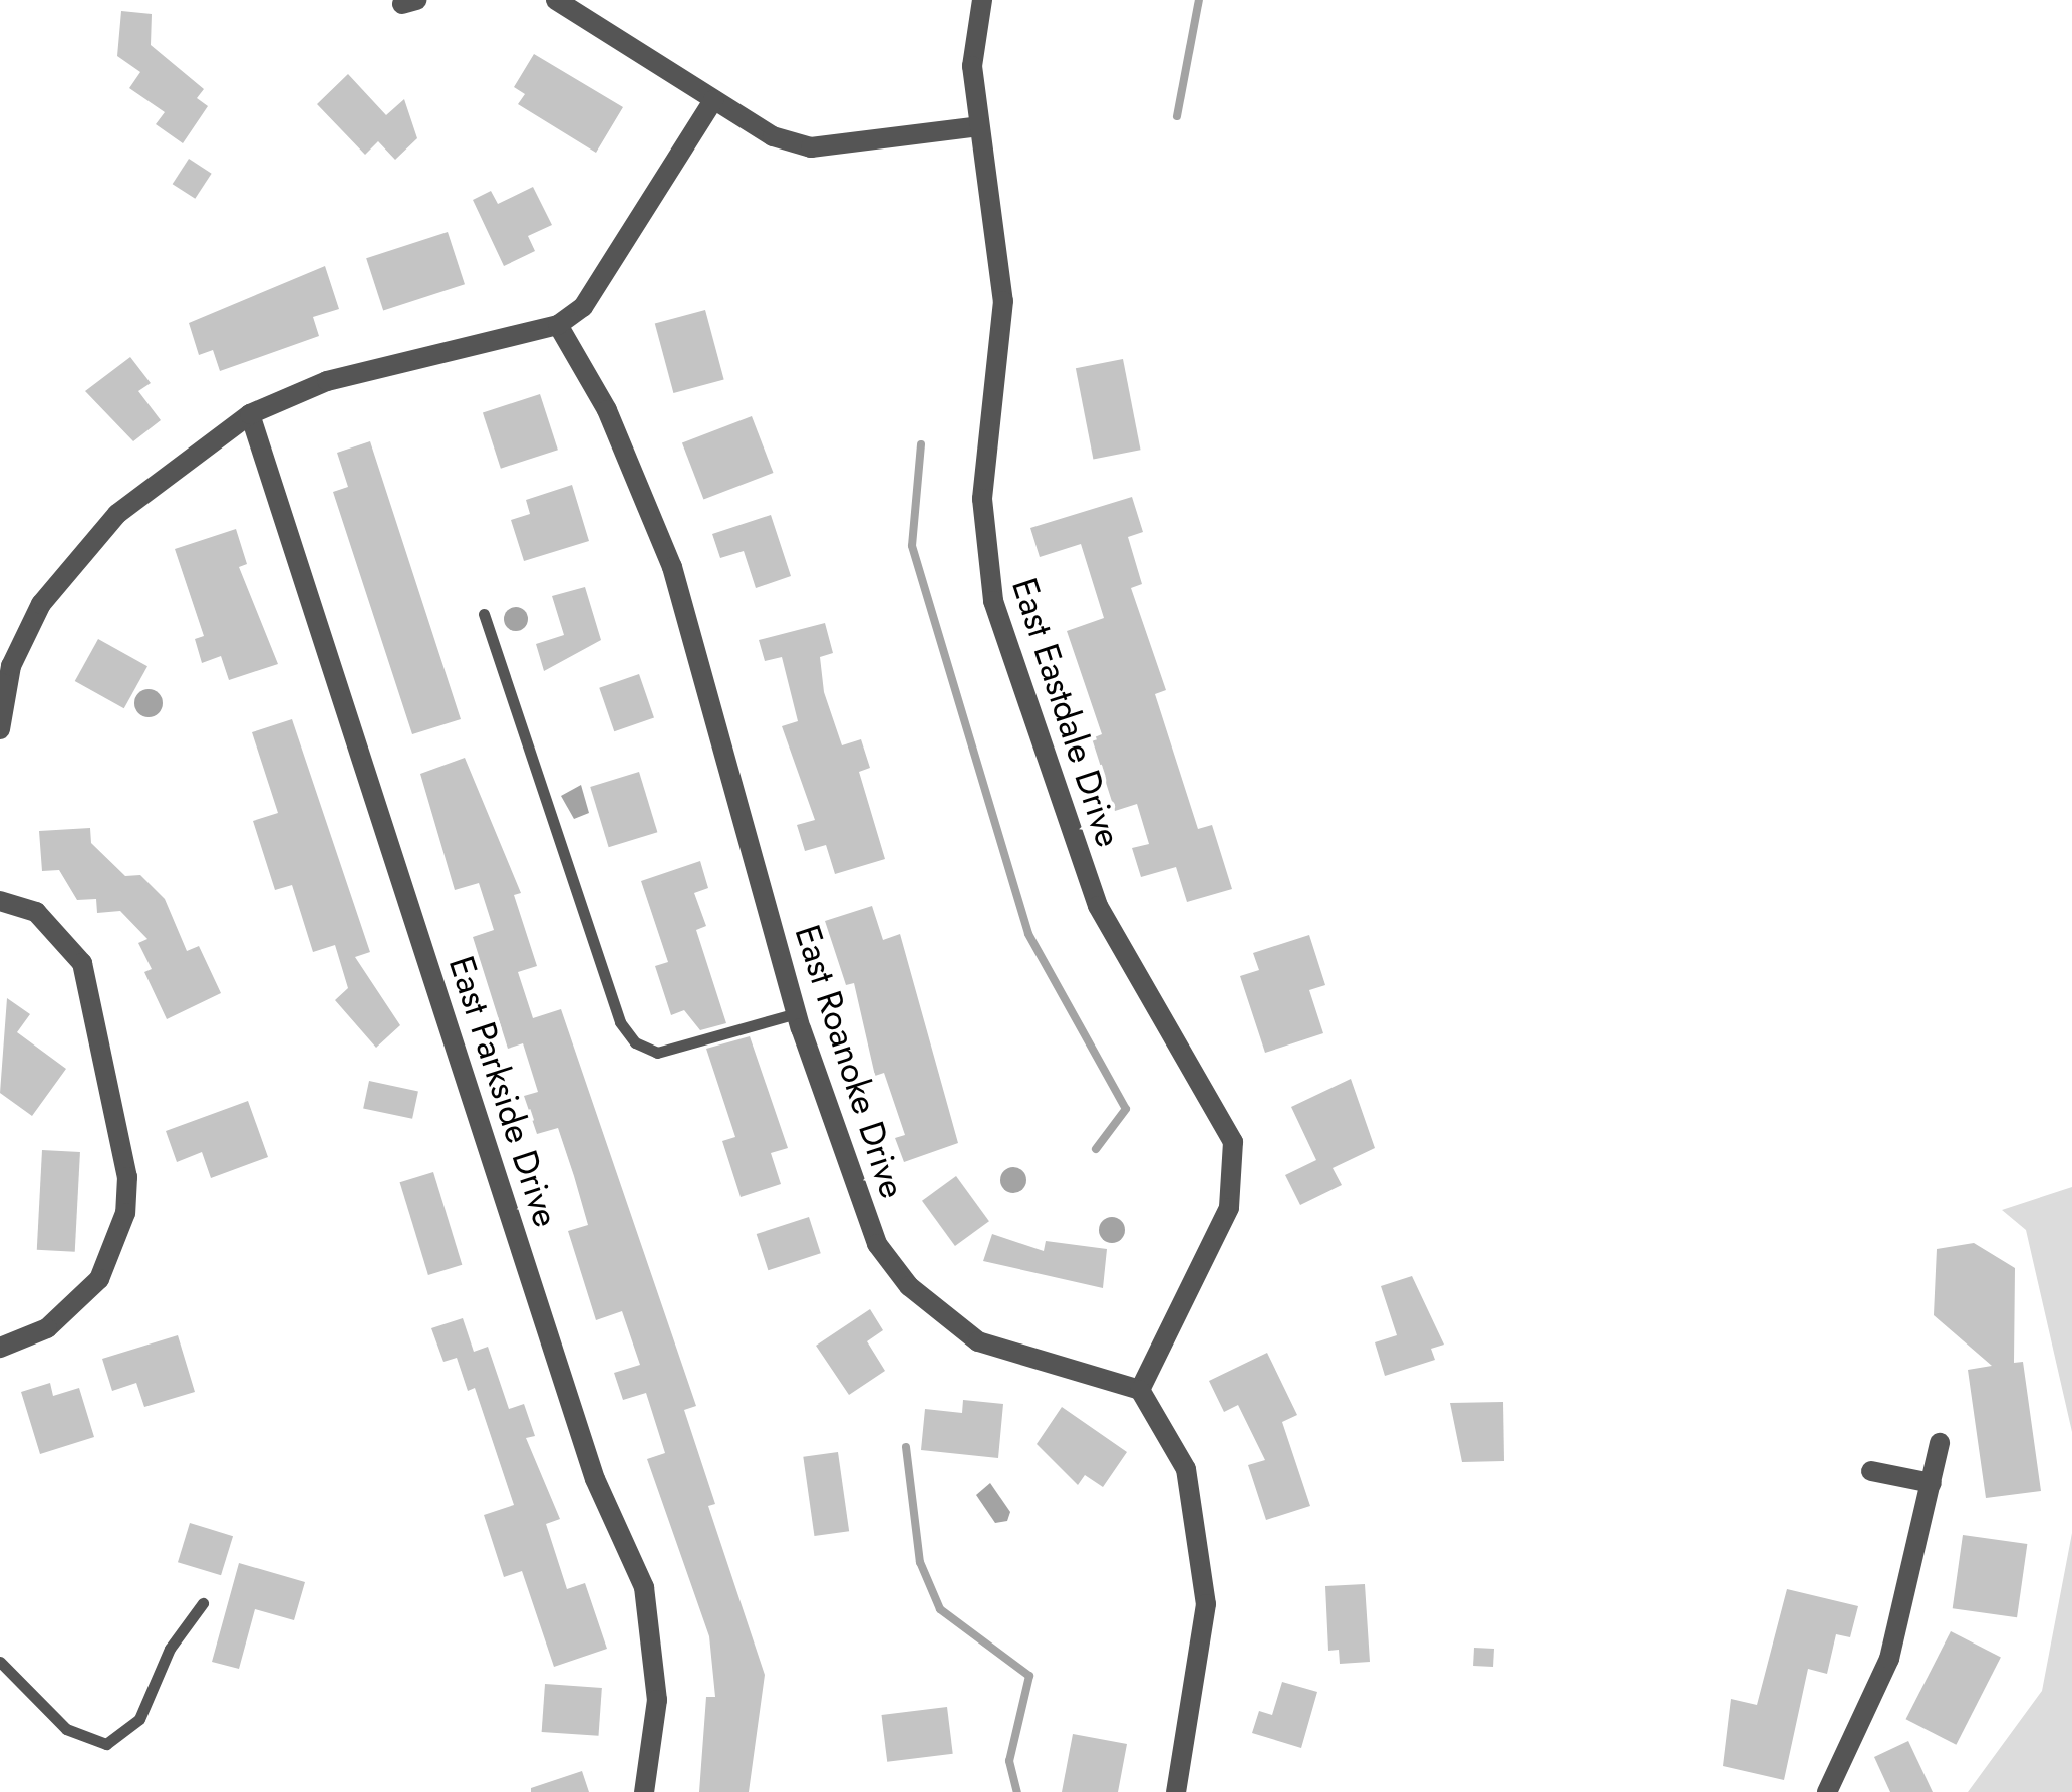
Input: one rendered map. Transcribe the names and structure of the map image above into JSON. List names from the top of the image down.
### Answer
{
  "streets": {
    "street": ["East Eastdale Drive", "East Roanoke Drive", "East Parkside Drive"]
  },
  "crossings": [
    ["East Eastdale Drive", "East Roanoke Drive"]
  ]
}
